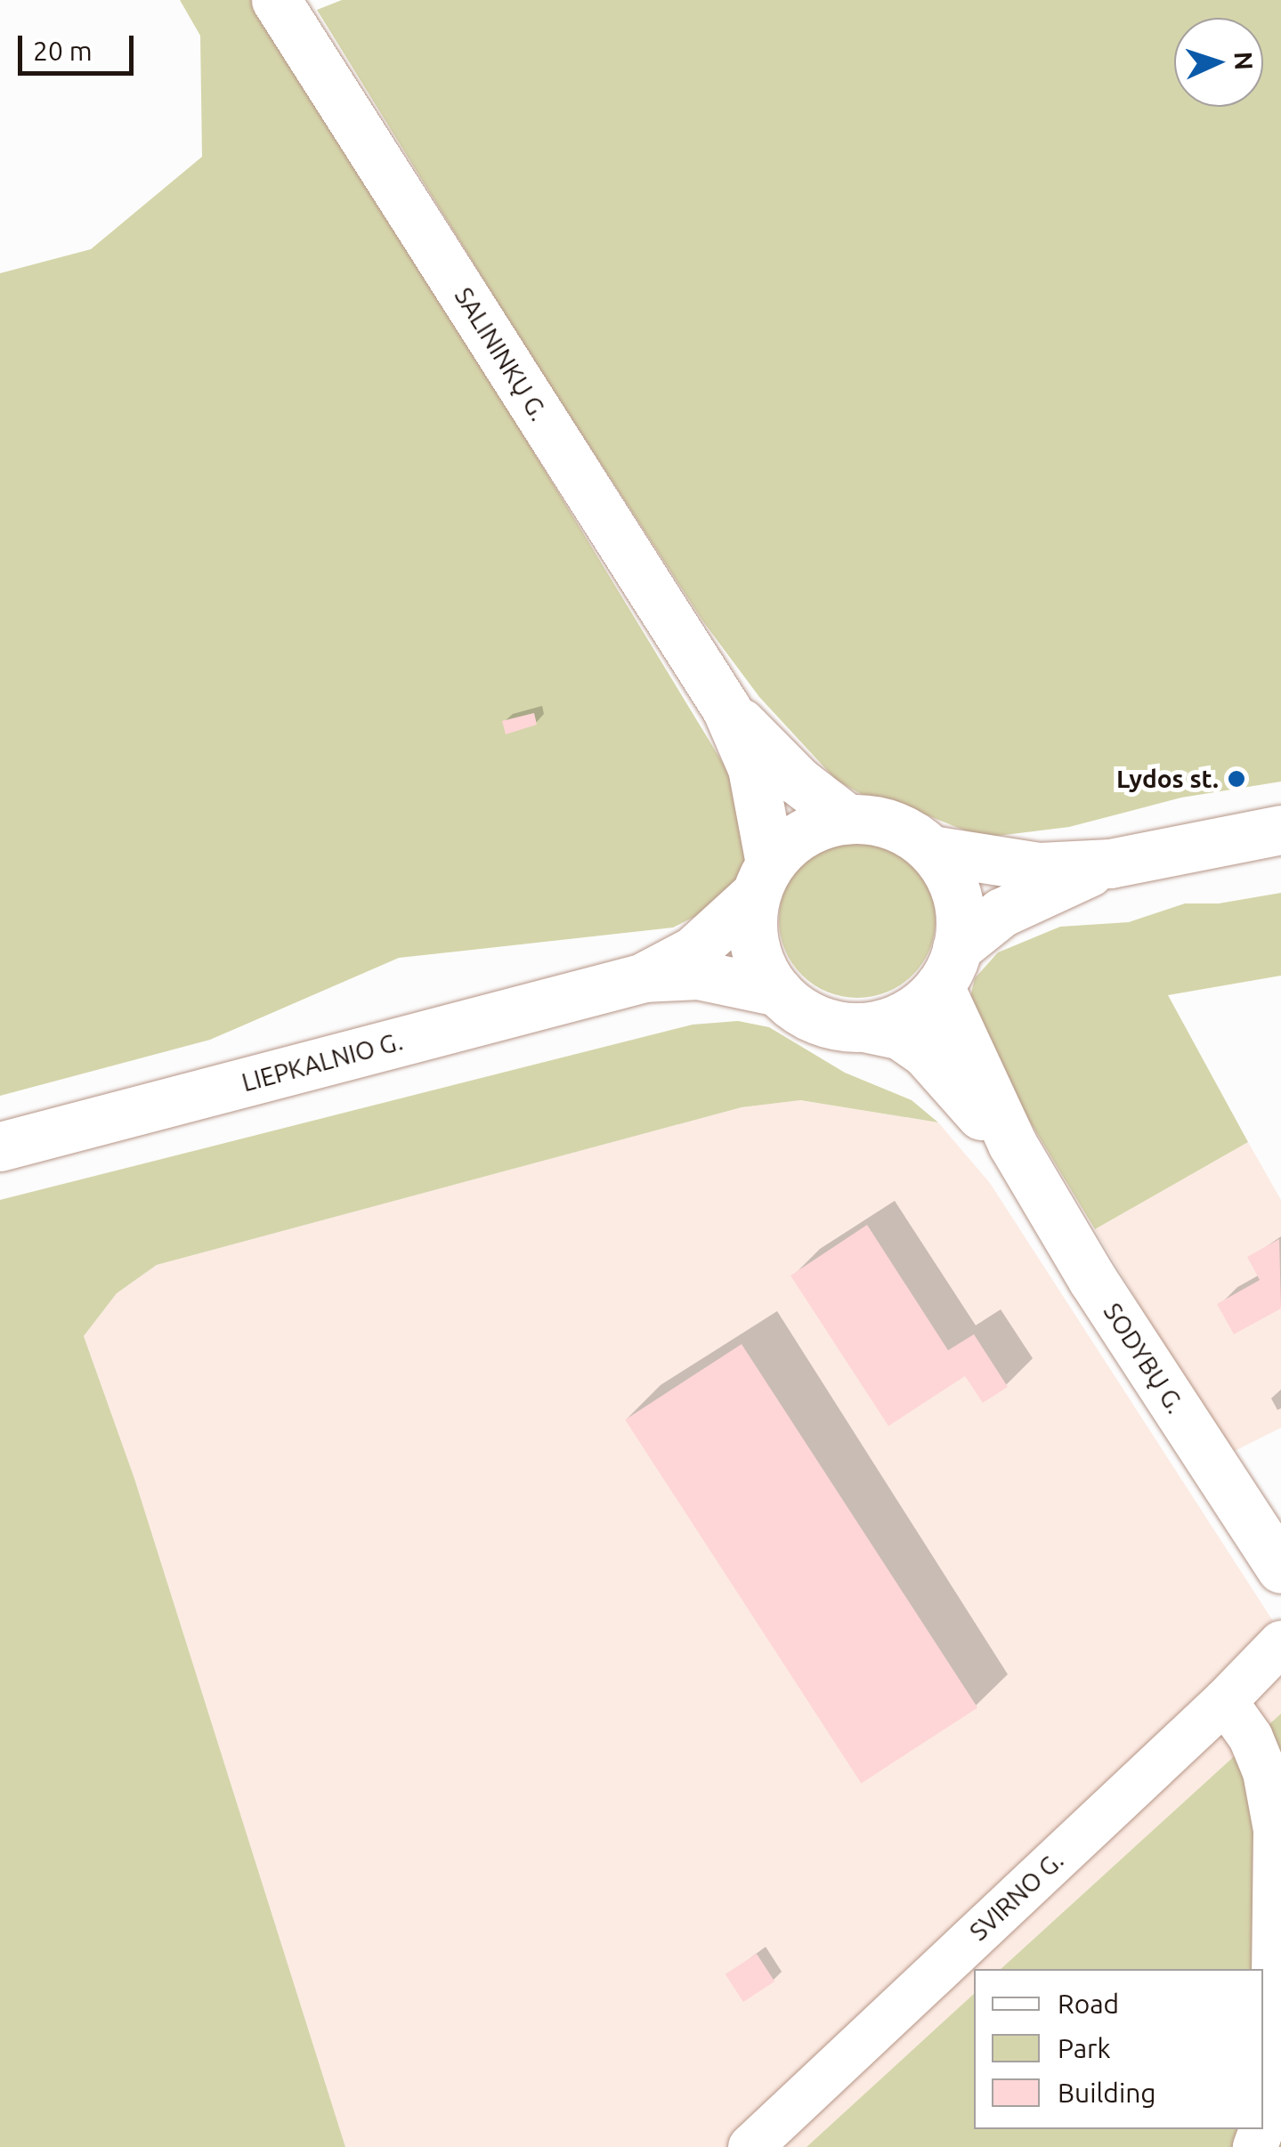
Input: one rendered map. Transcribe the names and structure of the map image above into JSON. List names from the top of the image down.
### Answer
{
  "streets": {
    "main road": ["SALININKŲ G.", "LIEPKALNIO G.", "SODYBŲ G."],
    "street": ["SVIRNO G."]
  },
  "crossings": [
    ["SALININKŲ G.", "SODYBŲ G."]
  ],
  "places": ["Lydos st."],
  "legend": ["Road", "Park", "Building"],
  "scale_bar": "20 m",
  "north": "right"
}
